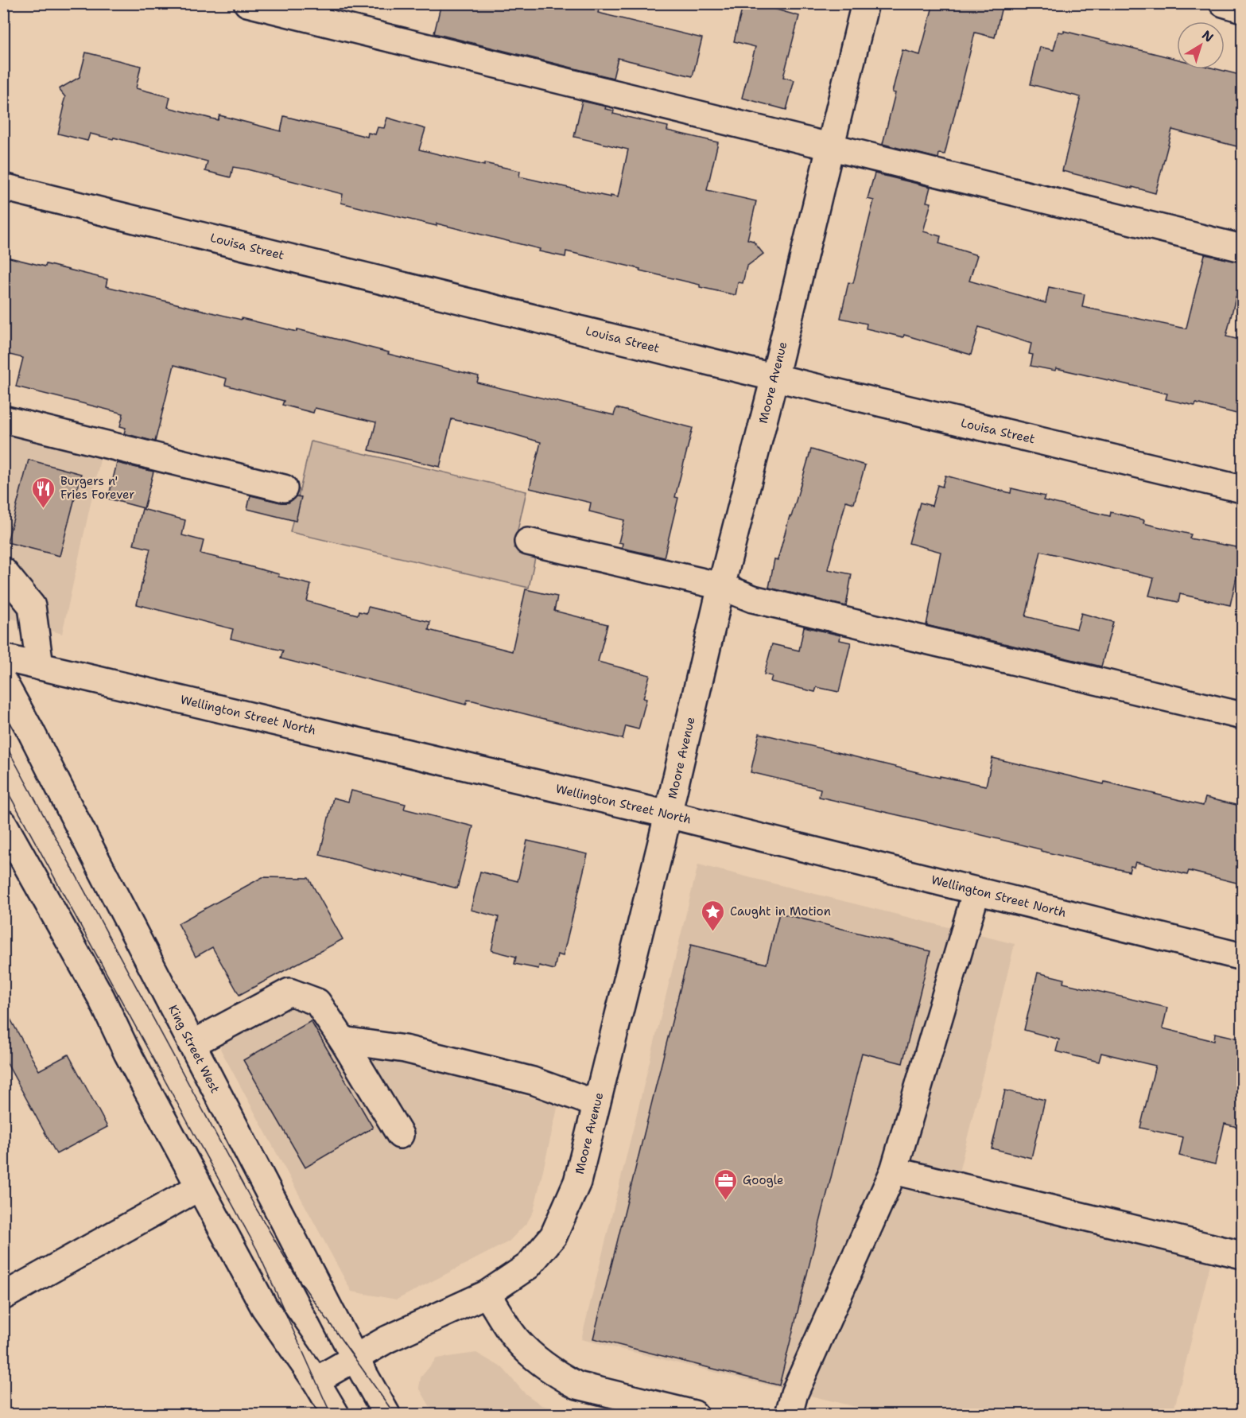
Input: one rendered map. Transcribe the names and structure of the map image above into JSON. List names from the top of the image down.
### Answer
{
  "streets": {
    "street": [
      "Louisa Street",
      "Moore Avenue",
      "Wellington Street North",
      "King Street West"
    ]
  },
  "crossings": [
    ["Louisa Street", "Moore Avenue"],
    ["Moore Avenue", "Wellington Street North"],
    ["Moore Avenue", "King Street West"]
  ],
  "places": {
    "restaurant": ["Burgers n' Fries Forever"],
    "place": ["Caught in Motion"],
    "office": ["Google"]
  },
  "north": "top right"
}
